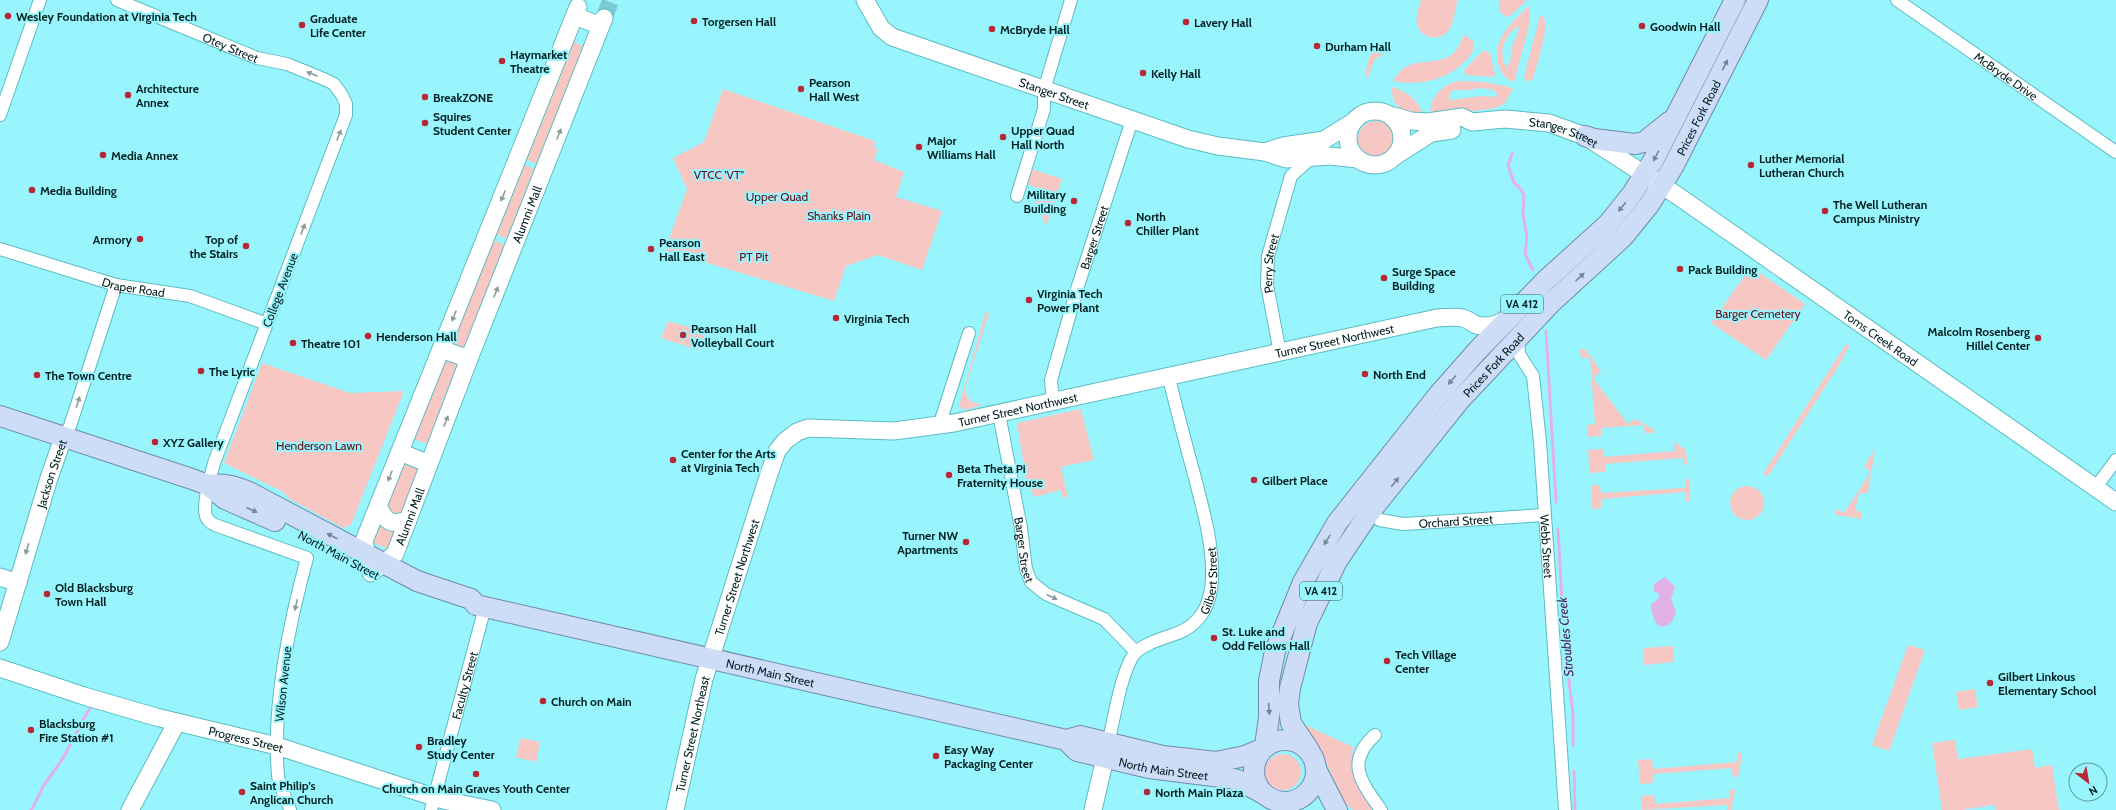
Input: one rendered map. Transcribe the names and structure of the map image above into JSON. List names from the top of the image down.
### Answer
{
  "streets": {
    "main road": ["Prices Fork Road", "VA 412", "North Main Street"],
    "street": [
      "Otey Street",
      "McBryde Drive",
      "Stanger Street",
      "Alumni Mall",
      "Barger Street",
      "Perry Street",
      "Draper Road",
      "College Avenue",
      "Toms Creek Road",
      "Turner Street Northwest",
      "Jackson Street",
      "Orchard Street",
      "Webb Street",
      "Gilbert Street",
      "Wilson Avenue",
      "Faculty Street",
      "Turner Street Northeast",
      "Progress Street"
    ]
  },
  "crossings": [
    ["Otey Street", "College Avenue"],
    ["Stanger Street", "Prices Fork Road"],
    ["Stanger Street", "Barger Street"],
    ["Stanger Street", "Toms Creek Road"],
    ["Prices Fork Road", "Toms Creek Road"],
    ["Prices Fork Road", "Turner Street Northwest"],
    ["Prices Fork Road", "Orchard Street"],
    ["Prices Fork Road", "Webb Street"],
    ["Prices Fork Road", "North Main Street"],
    ["Alumni Mall", "North Main Street"],
    ["Barger Street", "Turner Street Northwest"],
    ["Barger Street", "Gilbert Street"],
    ["Perry Street", "Turner Street Northwest"],
    ["Draper Road", "College Avenue"],
    ["Draper Road", "Jackson Street"],
    ["College Avenue", "North Main Street"],
    ["College Avenue", "Wilson Avenue"],
    ["Turner Street Northwest", "North Main Street"],
    ["Turner Street Northwest", "Gilbert Street"],
    ["Turner Street Northwest", "Turner Street Northeast"],
    ["Jackson Street", "North Main Street"],
    ["Orchard Street", "Webb Street"],
    ["North Main Street", "Faculty Street"],
    ["North Main Street", "Turner Street Northeast"],
    ["Wilson Avenue", "Progress Street"],
    ["Faculty Street", "Progress Street"]
  ],
  "one_way": [
    "Otey Street",
    "Barger Street",
    "College Avenue",
    "Wilson Avenue"
  ],
  "water": ["Stroubles Creek"],
  "parks": [
    "VTCC 'VT\"",
    "Upper Quad",
    "Shanks Plain",
    "PT Pit",
    "Barger Cemetery",
    "Henderson Lawn"
  ],
  "places": [
    "Wesley Foundation at Virginia Tech",
    "Torgersen Hall",
    "Lavery Hall",
    "Graduate Life Center",
    "Goodwin Hall",
    "McBryde Hall",
    "Durham Hall",
    "Haymarket Theatre",
    "Kelly Hall",
    "Pearson Hall West",
    "Architecture Annex",
    "BreakZONE",
    "Squires Student Center",
    "Upper Quad Hall North",
    "Major Williams Hall",
    "Media Annex",
    "Luther Memorial Lutheran Church",
    "Media Building",
    "Military Building",
    "The Well Lutheran Campus Ministry",
    "North Chiller Plant",
    "Armory",
    "Top of the Stairs",
    "Pearson Hall East",
    "Pack Building",
    "Surge Space Building",
    "Virginia Tech Power Plant",
    "Virginia Tech",
    "Pearson Hall Volleyball Court",
    "Henderson Hall",
    "Malcolm Rosenberg Hillel Center",
    "Theatre 101",
    "The Lyric",
    "North End",
    "The Town Centre",
    "XYZ Gallery",
    "Center for the Arts at Virginia Tech",
    "Beta Theta Pi Fraternity House",
    "Gilbert Place",
    "Turner NW Apartments",
    "Old Blacksburg Town Hall",
    "St. Luke and Odd Fellows Hall",
    "Tech Village Center",
    "Gilbert Linkous Elementary School",
    "Church on Main",
    "Blacksburg Fire Station #1",
    "Bradley Study Center",
    "Easy Way Packaging Center",
    "Church on Main Graves Youth Center",
    "Saint Philip’s Anglican Church",
    "North Main Plaza"
  ],
  "north": "bottom right"
}
